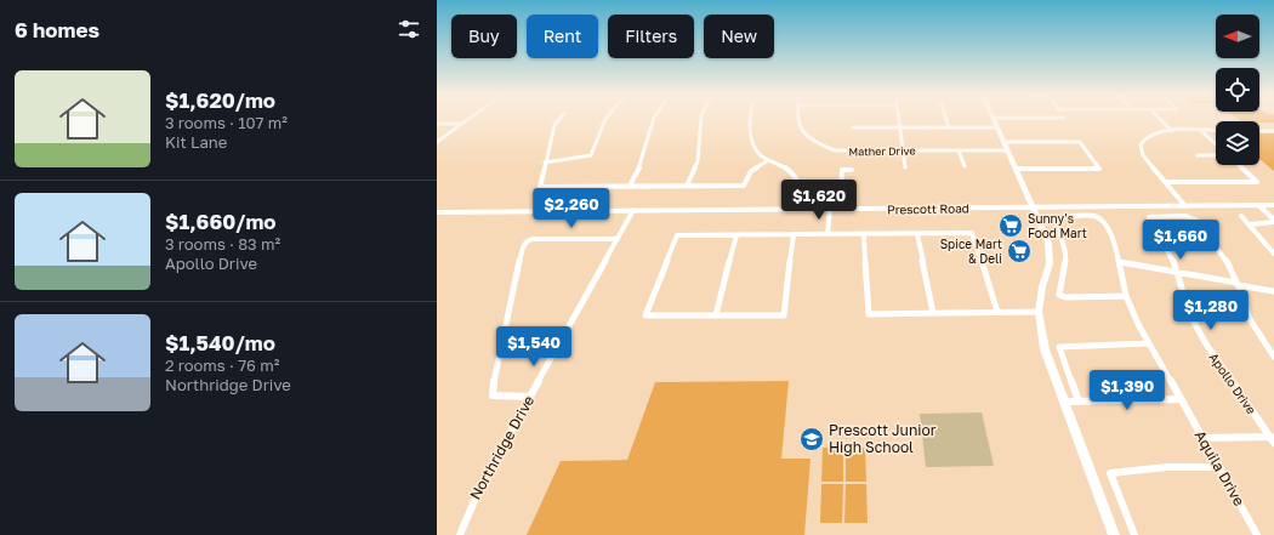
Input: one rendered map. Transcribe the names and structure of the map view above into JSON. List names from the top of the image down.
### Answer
{
  "streets": {
    "main road": ["Prescott Road"],
    "street": [
      "Mather Drive",
      "Apollo Drive",
      "Northridge Drive",
      "Aquila Drive"
    ]
  },
  "crossings": [
    ["Prescott Road", "Northridge Drive"]
  ],
  "places": {
    "supermarket": ["Sunny's Food Mart", "Spice Mart & Deli"],
    "school or university": ["Prescott Junior High School"]
  },
  "north": "left",
  "page": {
    "heading": "6 homes",
    "chip": [
      "Buy",
      "Rent",
      "Filters",
      "New"
    ],
    "list": [
      {
        "name": "$1,620/mo",
        "note": "3 rooms · 107 m² · Kit Lane"
      },
      {
        "name": "$1,660/mo",
        "note": "3 rooms · 83 m² · Apollo Drive"
      },
      {
        "name": "$1,540/mo",
        "note": "2 rooms · 76 m² · Northridge Drive"
      }
    ],
    "price": [
      "$1,620",
      "$2,260",
      "$1,660",
      "$1,280",
      "$1,540",
      "$1,390"
    ]
  }
}
